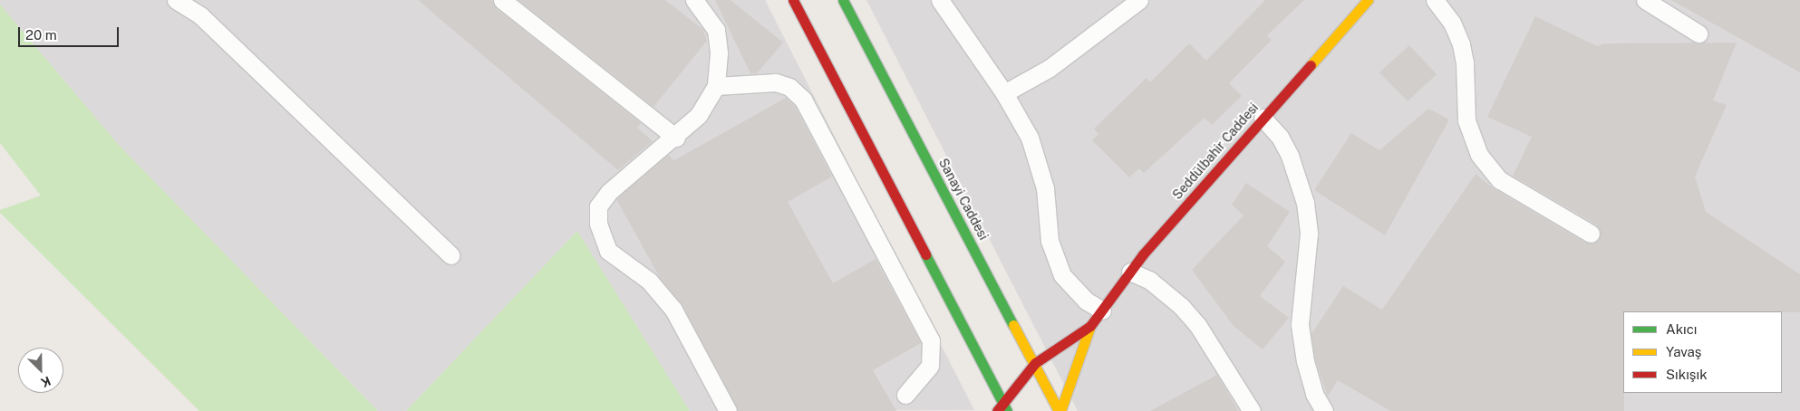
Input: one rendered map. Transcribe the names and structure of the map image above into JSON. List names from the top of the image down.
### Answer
{
  "streets": {
    "main road": ["Seddülbahir Caddesi", "Sanayi Caddesi"]
  },
  "legend": ["Akıcı", "Yavaş", "Sıkışık"],
  "scale_bar": "20 m",
  "north": "bottom right"
}
